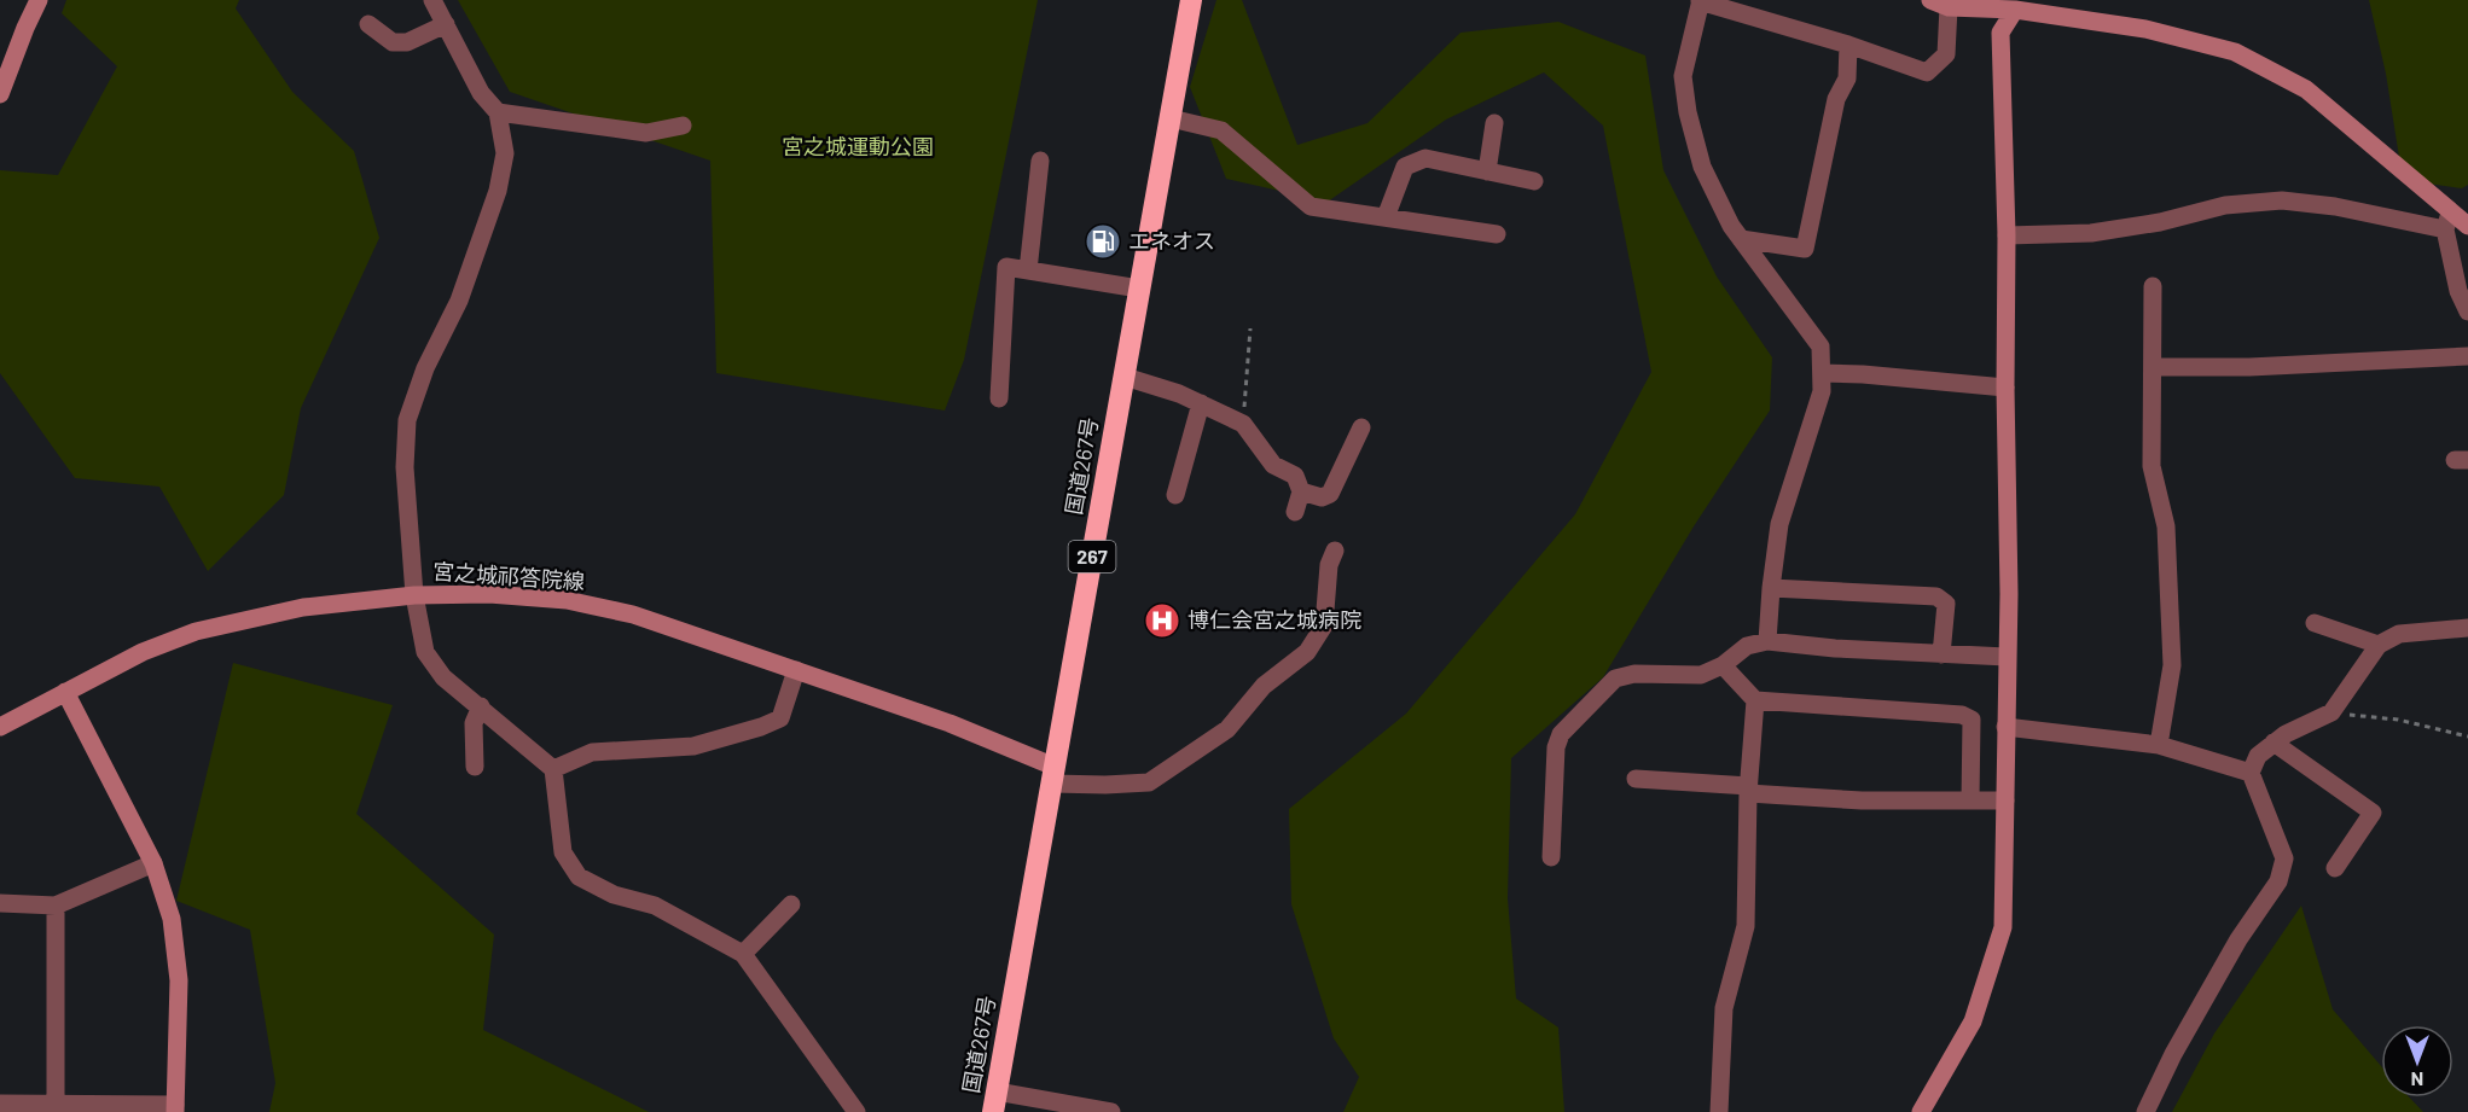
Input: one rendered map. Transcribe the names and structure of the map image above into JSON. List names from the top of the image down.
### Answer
{
  "streets": {
    "highway": ["国道267号", "267"],
    "street": ["宮之城祁答院線"]
  },
  "crossings": [
    ["国道267号", "宮之城祁答院線"]
  ],
  "parks": ["宮之城運動公園"],
  "places": {
    "fuel station": ["エネオス"],
    "hospital": ["博仁会宮之城病院"]
  },
  "north": "bottom"
}
